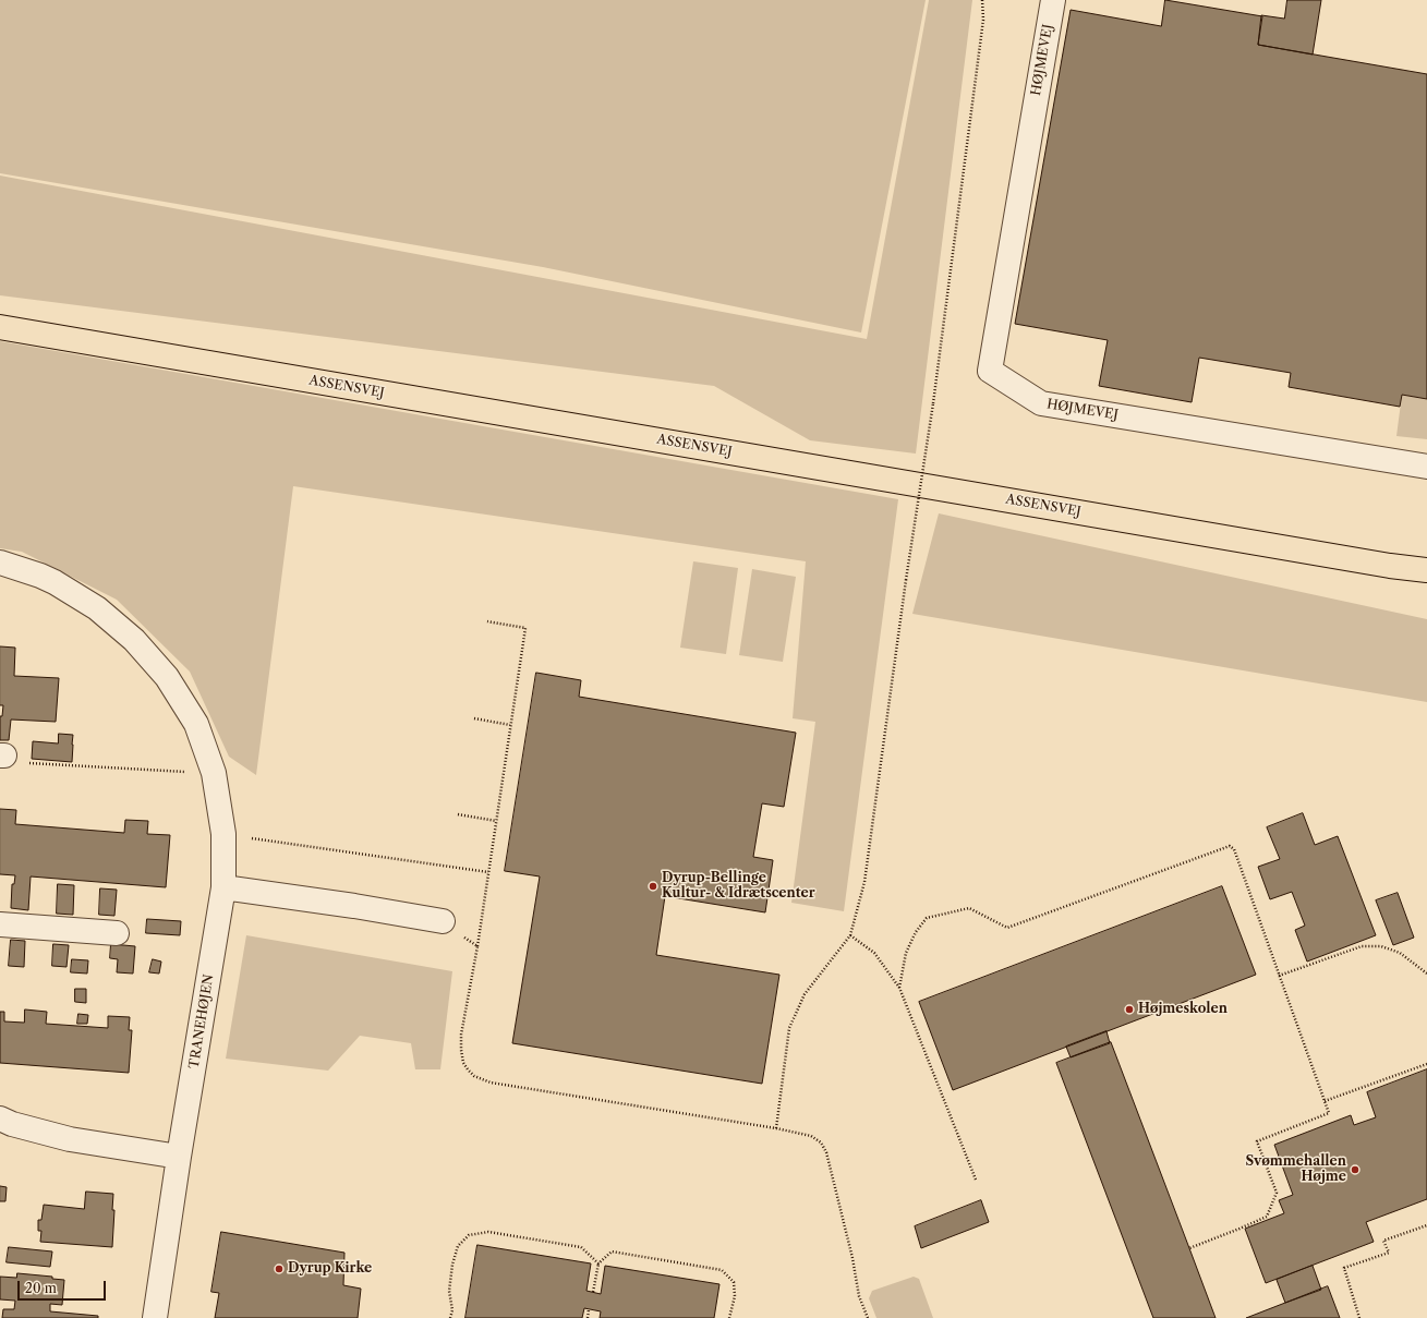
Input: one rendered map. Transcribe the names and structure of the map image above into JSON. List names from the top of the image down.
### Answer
{
  "streets": {
    "main road": ["ASSENSVEJ"],
    "street": ["HØJMEVEJ", "TRANEHØJEN"]
  },
  "places": [
    "Dyrup-Bellinge Kultur- & Idrætscenter",
    "Højmeskolen",
    "Svømmehallen Højme",
    "Dyrup Kirke"
  ],
  "scale_bar": "20 m"
}
